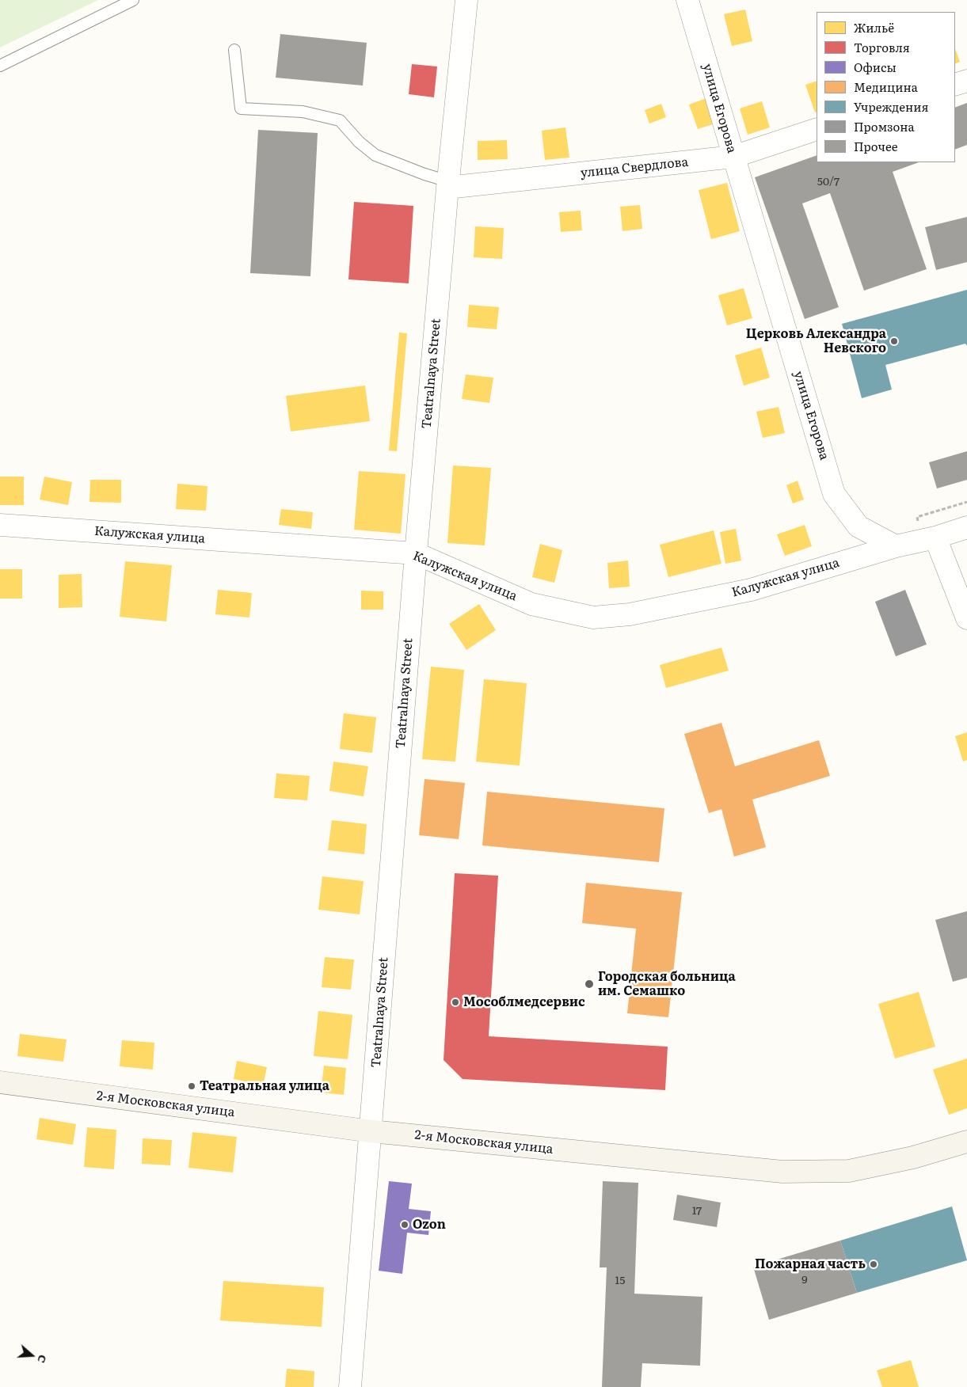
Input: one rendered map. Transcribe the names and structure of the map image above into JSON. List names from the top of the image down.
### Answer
{
  "streets": {
    "street": [
      "улица Егорова",
      "улица Свердлова",
      "Teatralnaya Street",
      "Калужская улица",
      "2-я Московская улица"
    ]
  },
  "crossings": [
    ["улица Егорова", "улица Свердлова"],
    ["улица Егорова", "Калужская улица"],
    ["улица Свердлова", "Teatralnaya Street"],
    ["Teatralnaya Street", "Калужская улица"],
    ["Teatralnaya Street", "2-я Московская улица"]
  ],
  "places": [
    "Церковь Александра Невского",
    "Городская больница им. Семашко",
    "Мособлмедсервис",
    "Театральная улица",
    "Ozon",
    "Пожарная часть"
  ],
  "house_numbers": [
    "50/7",
    "17",
    "9",
    "15"
  ],
  "legend": [
    "Жильё",
    "Торговля",
    "Офисы",
    "Медицина",
    "Учреждения",
    "Промзона",
    "Прочее"
  ],
  "north": "right"
}
